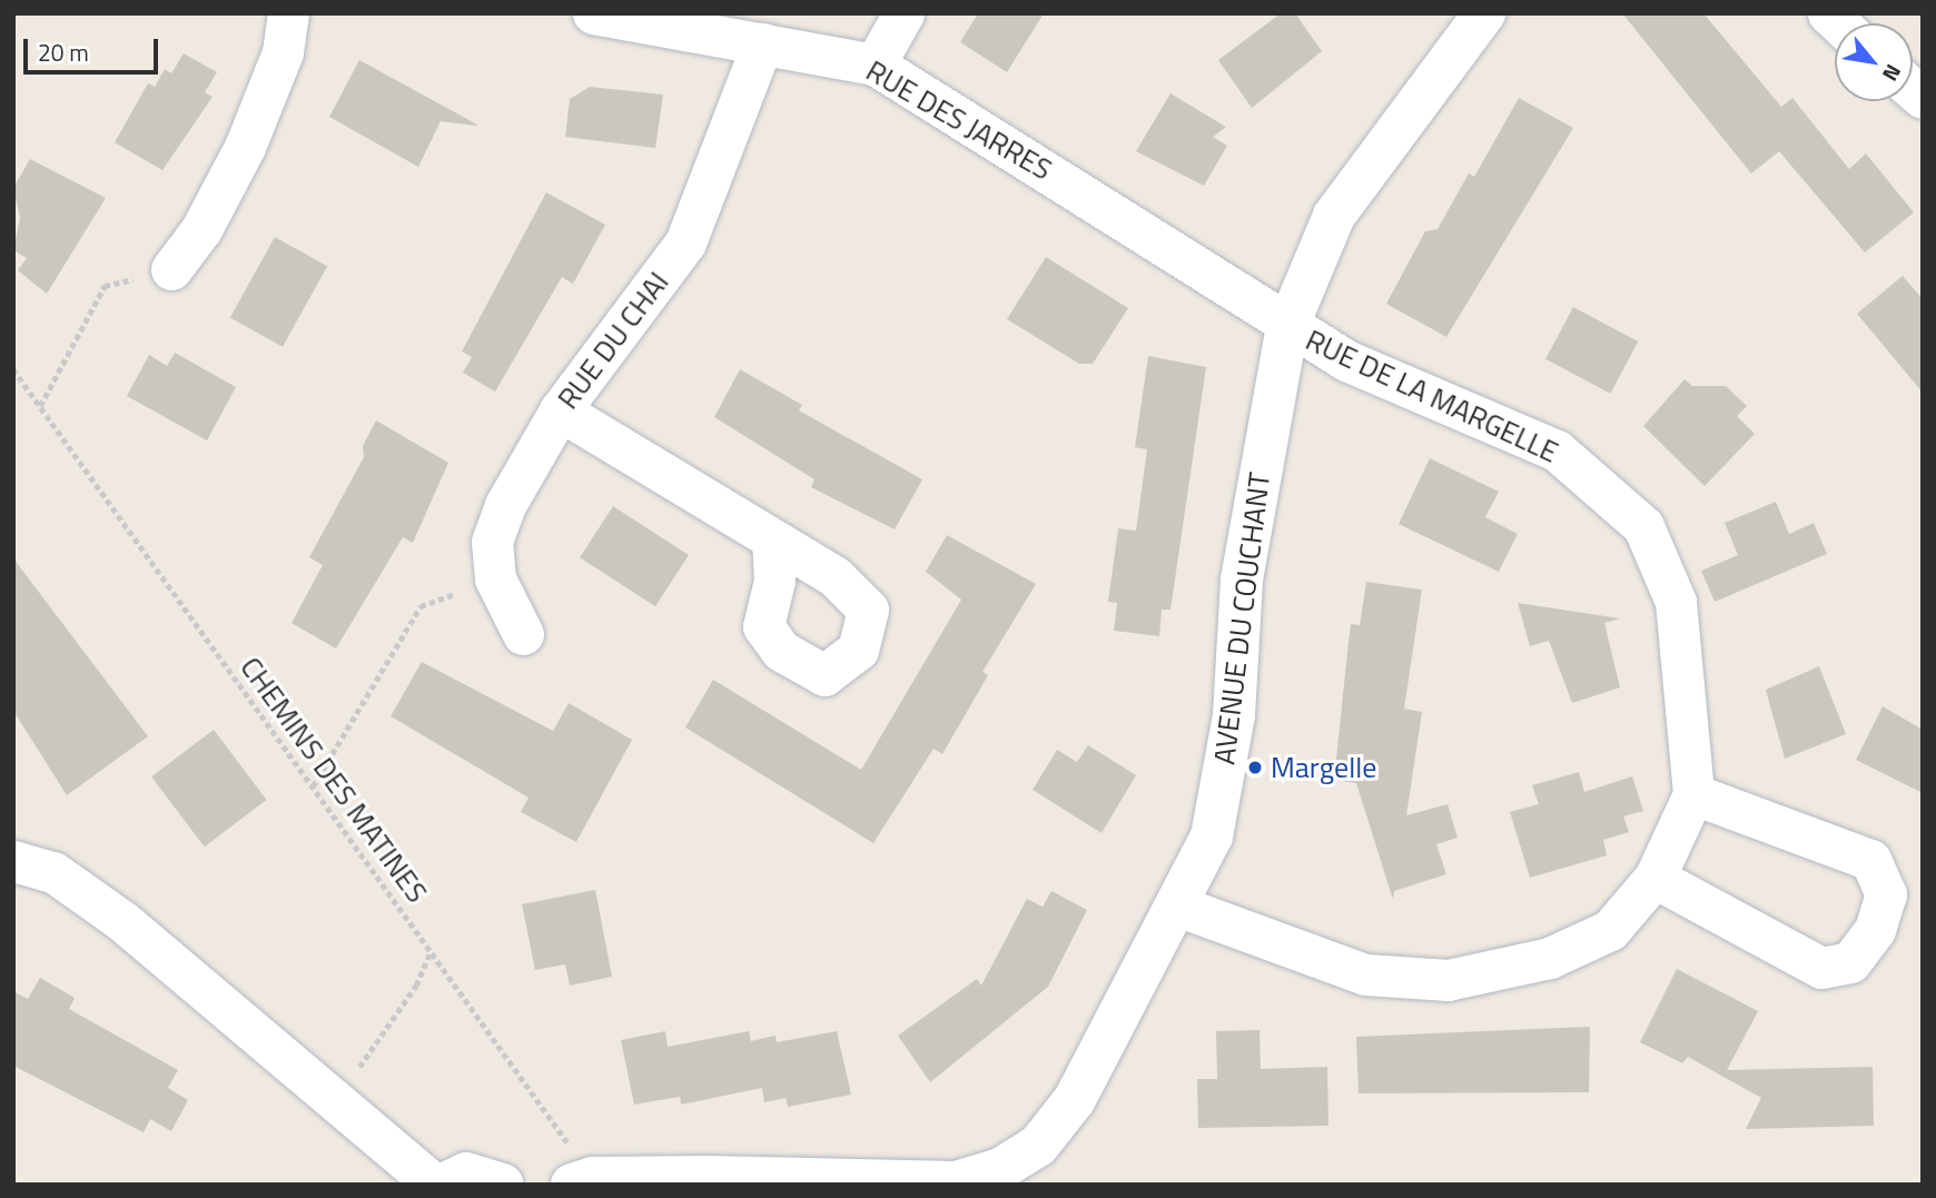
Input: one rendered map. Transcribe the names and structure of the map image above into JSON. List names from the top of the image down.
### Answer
{
  "streets": {
    "street": [
      "RUE DES JARRES",
      "RUE DU CHAI",
      "RUE DE LA MARGELLE",
      "AVENUE DU COUCHANT"
    ],
    "path": ["CHEMINS DES MATINES"]
  },
  "crossings": [
    ["RUE DES JARRES", "RUE DU CHAI"],
    ["RUE DES JARRES", "RUE DE LA MARGELLE"],
    ["RUE DES JARRES", "AVENUE DU COUCHANT"],
    ["RUE DE LA MARGELLE", "AVENUE DU COUCHANT"],
    ["AVENUE DU COUCHANT", "CHEMINS DES MATINES"]
  ],
  "places": ["Margelle"],
  "scale_bar": "20 m",
  "north": "bottom right"
}
